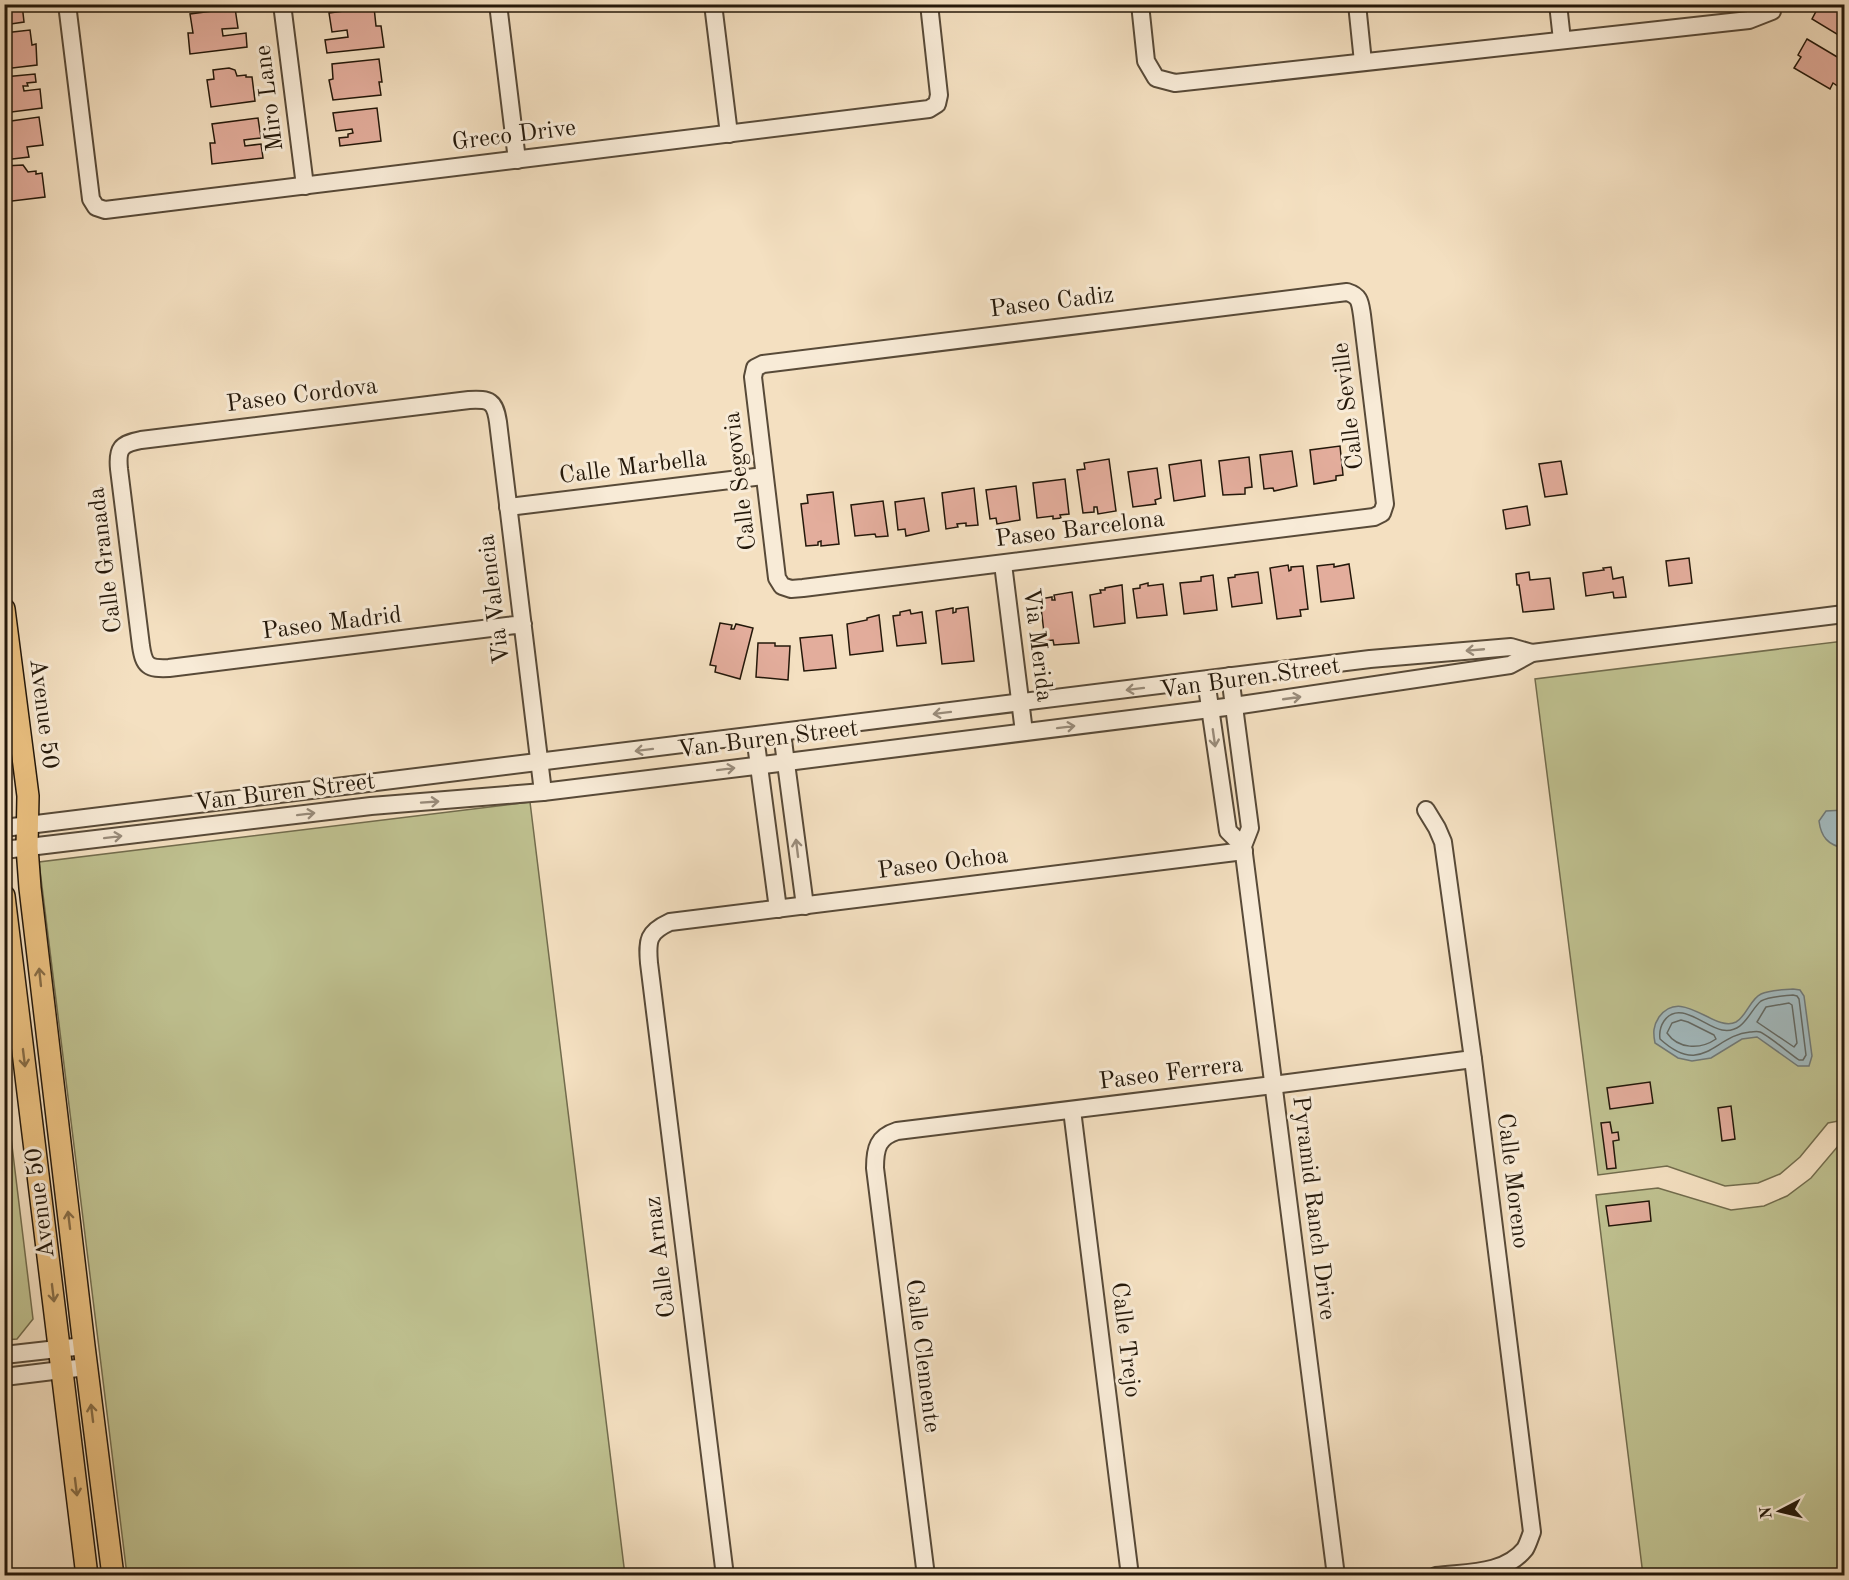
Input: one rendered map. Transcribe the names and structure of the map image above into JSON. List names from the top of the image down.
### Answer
{
  "streets": {
    "main road": ["Avenue 50"],
    "street": [
      "Miro Lane",
      "Greco Drive",
      "Paseo Cadiz",
      "Paseo Cordova",
      "Calle Seville",
      "Calle Marbella",
      "Calle Segovia",
      "Paseo Barcelona",
      "Calle Granada",
      "Via Valencia",
      "Paseo Madrid",
      "Via Merida",
      "Van Buren Street",
      "Paseo Ochoa",
      "Paseo Ferrera",
      "Calle Moreno",
      "Pyramid Ranch Drive",
      "Calle Arnaz",
      "Calle Trejo",
      "Calle Clemente"
    ]
  },
  "crossings": [
    ["Miro Lane", "Greco Drive"],
    ["Paseo Cadiz", "Calle Seville"],
    ["Paseo Cadiz", "Calle Segovia"],
    ["Paseo Cordova", "Calle Granada"],
    ["Paseo Cordova", "Via Valencia"],
    ["Calle Seville", "Paseo Barcelona"],
    ["Calle Marbella", "Calle Segovia"],
    ["Calle Marbella", "Via Valencia"],
    ["Calle Segovia", "Paseo Barcelona"],
    ["Paseo Barcelona", "Via Merida"],
    ["Calle Granada", "Paseo Madrid"],
    ["Via Valencia", "Paseo Madrid"],
    ["Via Valencia", "Van Buren Street"],
    ["Via Merida", "Van Buren Street"],
    ["Van Buren Street", "Avenue 50"],
    ["Van Buren Street", "Pyramid Ranch Drive"],
    ["Paseo Ochoa", "Pyramid Ranch Drive"],
    ["Paseo Ochoa", "Calle Arnaz"],
    ["Paseo Ferrera", "Calle Moreno"],
    ["Paseo Ferrera", "Pyramid Ranch Drive"],
    ["Paseo Ferrera", "Calle Trejo"],
    ["Paseo Ferrera", "Calle Clemente"]
  ],
  "north": "left"
}
